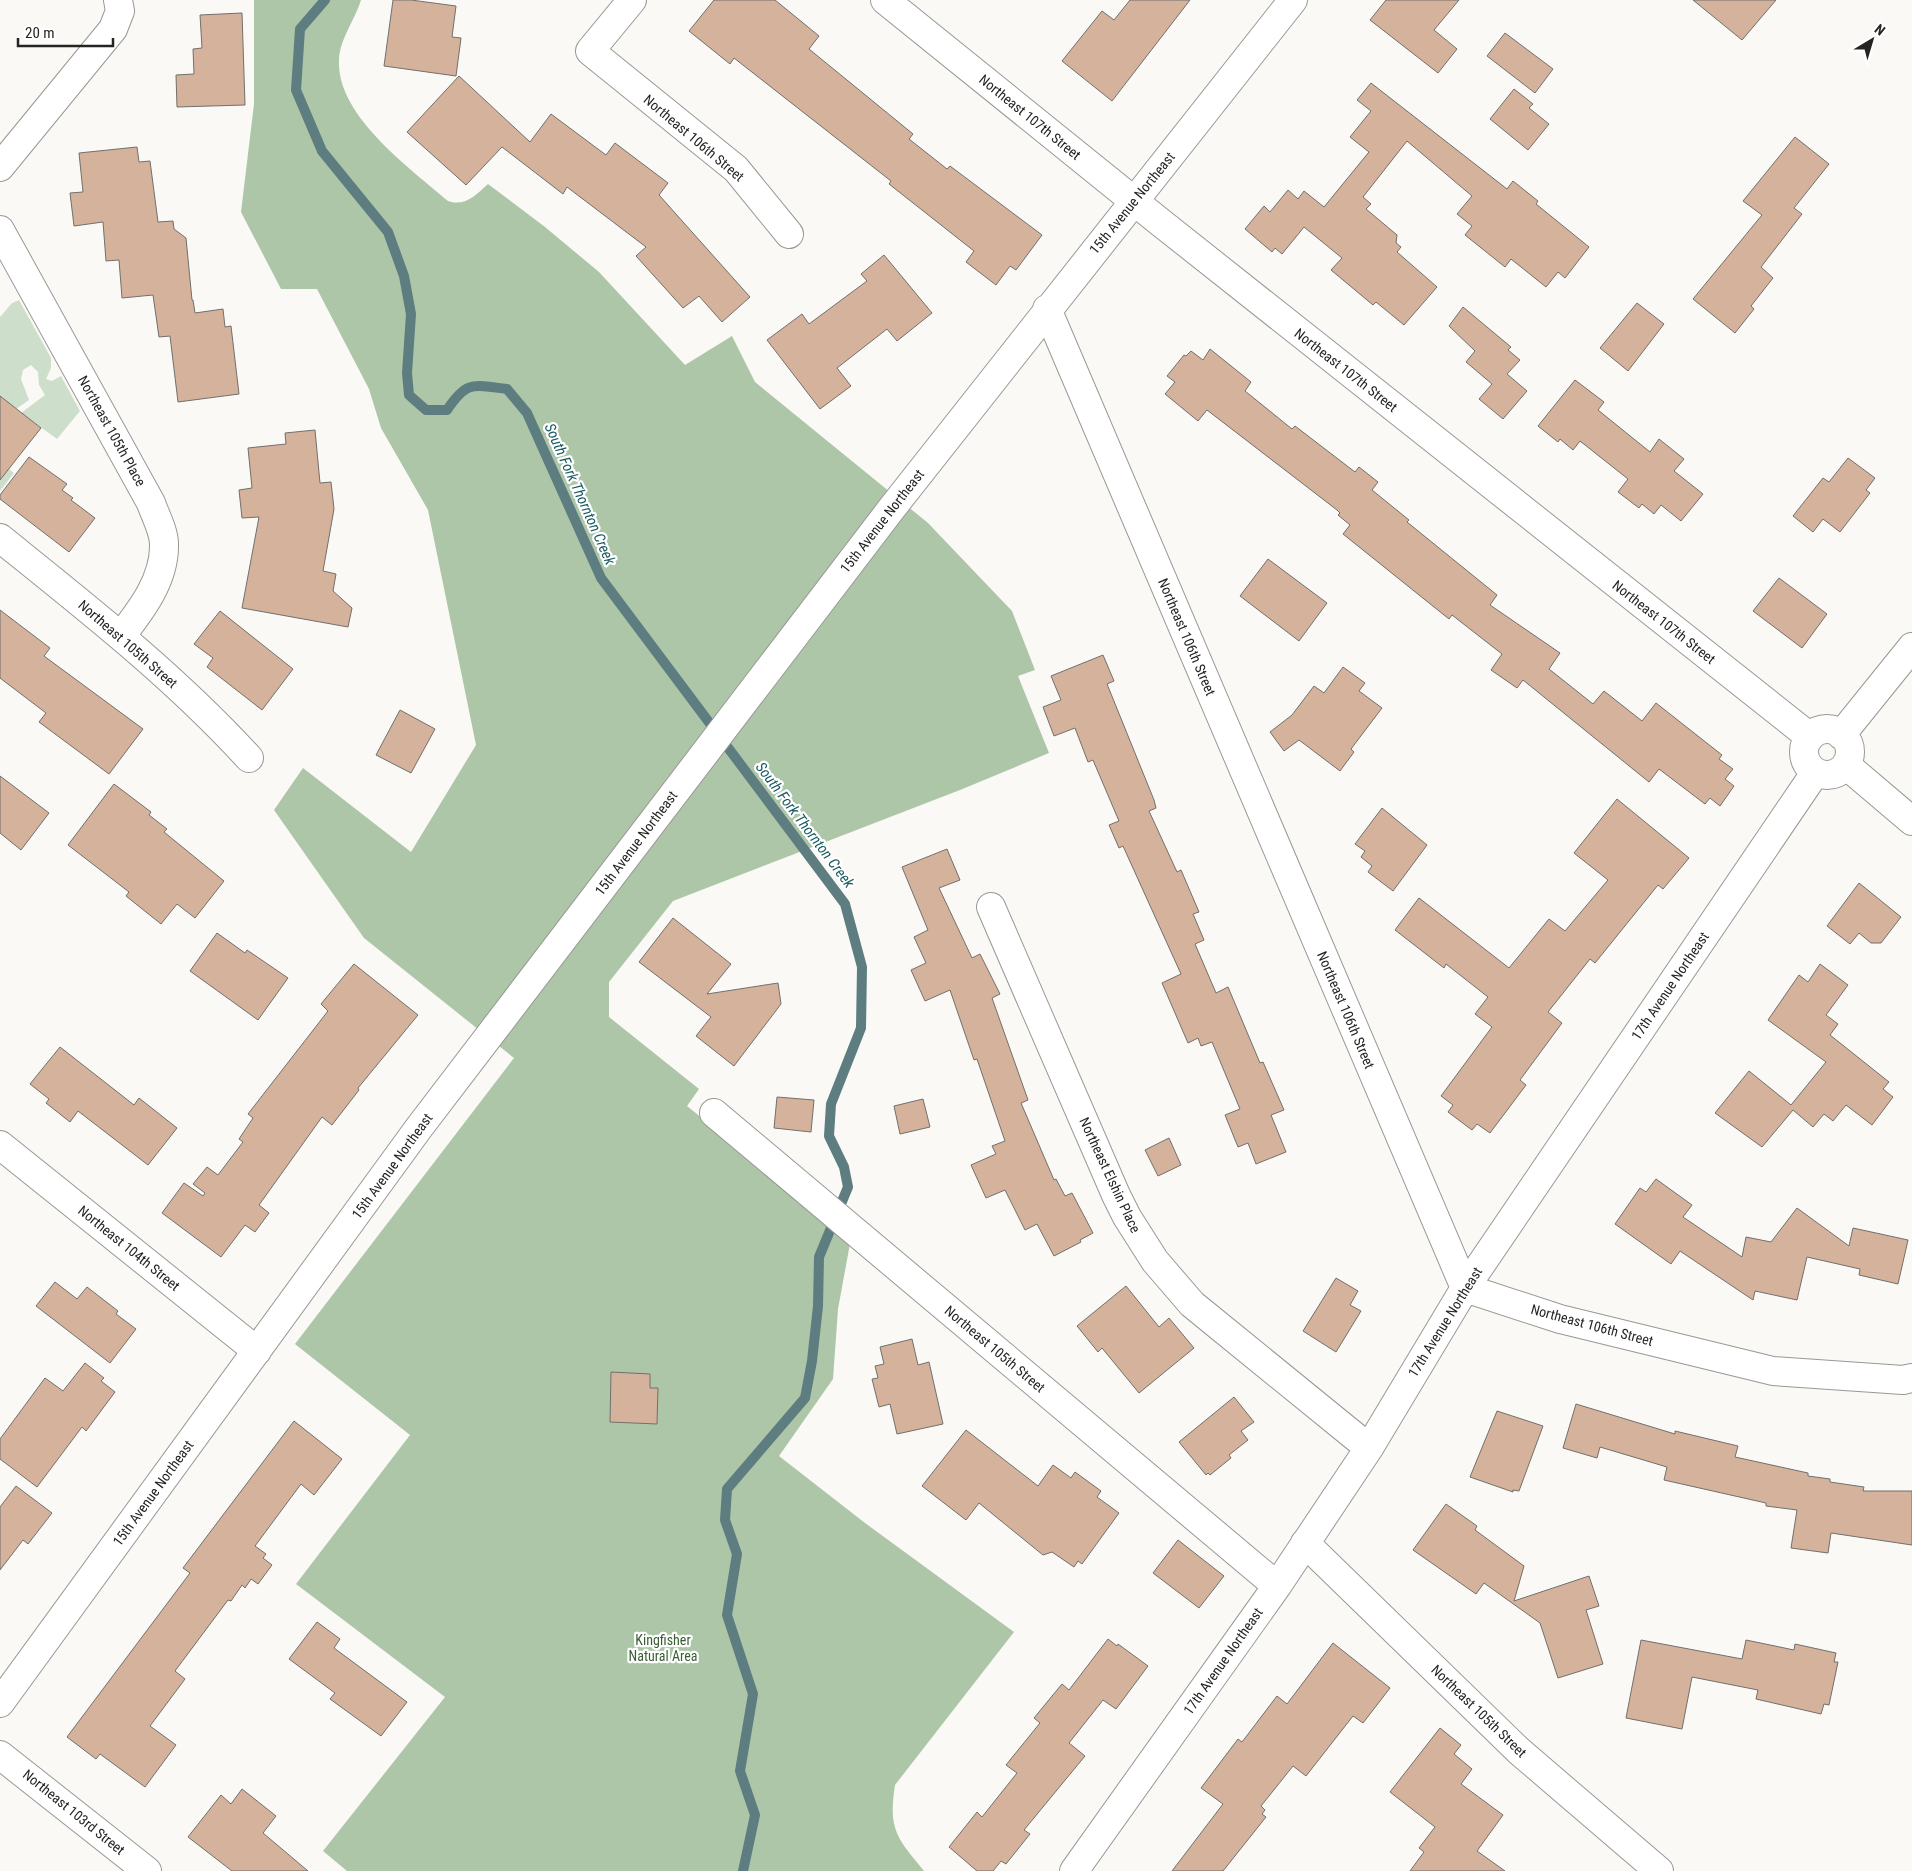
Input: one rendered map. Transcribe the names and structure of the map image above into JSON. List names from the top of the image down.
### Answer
{
  "streets": {
    "street": [
      "Northeast 107th Street",
      "Northeast 106th Street",
      "15th Avenue Northeast",
      "Northeast 105th Place",
      "Northeast 105th Street",
      "17th Avenue Northeast",
      "Northeast Elshin Place",
      "Northeast 104th Street",
      "Northeast 103rd Street"
    ]
  },
  "crossings": [
    ["Northeast 107th Street", "15th Avenue Northeast"],
    ["Northeast 107th Street", "17th Avenue Northeast"],
    ["Northeast 106th Street", "15th Avenue Northeast"],
    ["Northeast 106th Street", "17th Avenue Northeast"],
    ["15th Avenue Northeast", "Northeast 104th Street"],
    ["Northeast 105th Place", "Northeast 105th Street"],
    ["Northeast 105th Street", "17th Avenue Northeast"],
    ["17th Avenue Northeast", "Northeast Elshin Place"]
  ],
  "water": ["South Fork Thornton Creek"],
  "parks": ["Kingfisher Natural Area"],
  "scale_bar": "20 m",
  "north": "top right"
}
